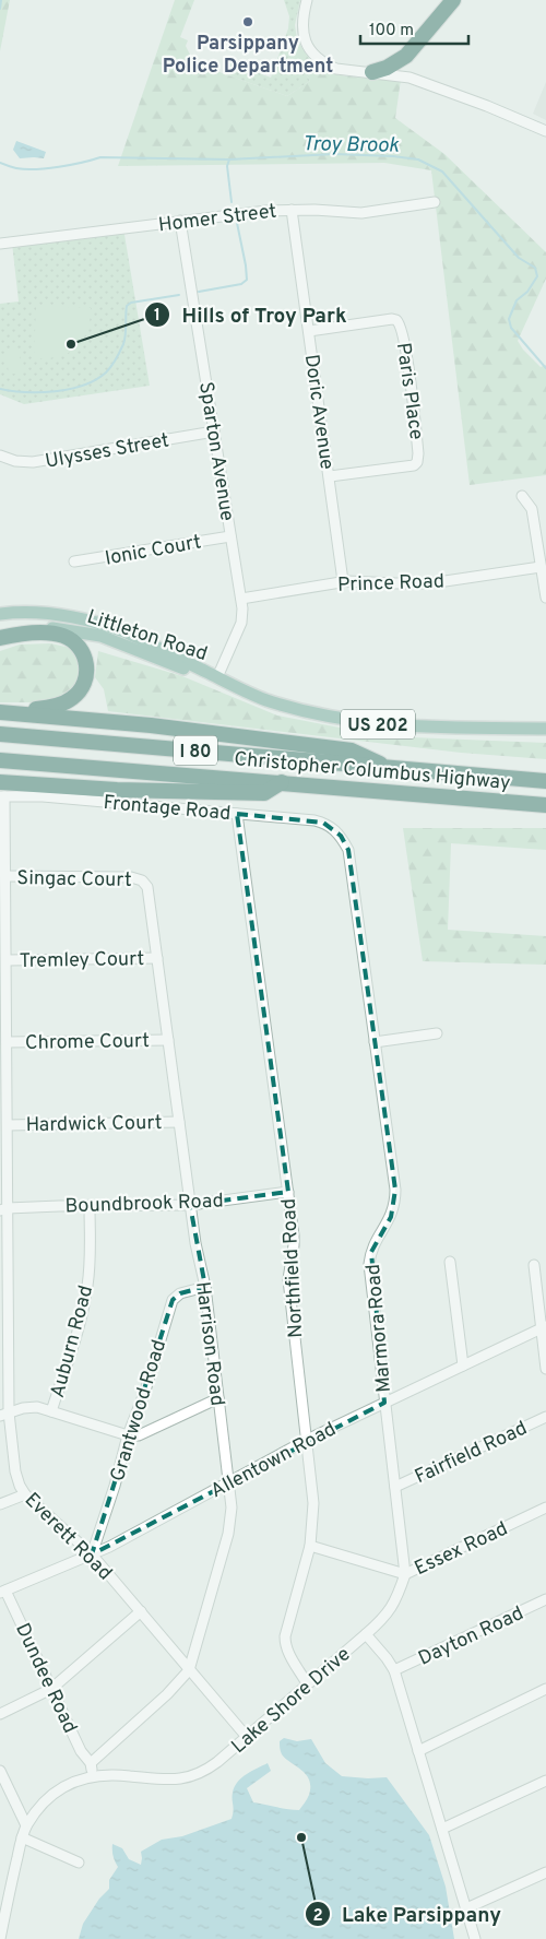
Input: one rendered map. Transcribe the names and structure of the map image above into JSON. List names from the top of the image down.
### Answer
{
  "streets": {
    "highway": ["I 80", "Christopher Columbus Highway"],
    "main road": ["Littleton Road", "US 202"],
    "street": [
      "Homer Street",
      "Paris Place",
      "Doric Avenue",
      "Ulysses Street",
      "Sparton Avenue",
      "Ionic Court",
      "Prince Road",
      "Frontage Road",
      "Singac Court",
      "Tremley Court",
      "Chrome Court",
      "Hardwick Court",
      "Boundbrook Road",
      "Northfield Road",
      "Marmora Road",
      "Auburn Road",
      "Harrison Road",
      "Grantwood Road",
      "Fairfield Road",
      "Allentown Road",
      "Everett Road",
      "Essex Road",
      "Dayton Road",
      "Dundee Road",
      "Lake Shore Drive"
    ]
  },
  "crossings": [
    ["Homer Street", "Doric Avenue"],
    ["Homer Street", "Sparton Avenue"],
    ["Paris Place", "Doric Avenue"],
    ["Doric Avenue", "Prince Road"],
    ["Ulysses Street", "Sparton Avenue"],
    ["Sparton Avenue", "Ionic Court"],
    ["Sparton Avenue", "Prince Road"],
    ["Sparton Avenue", "Littleton Road"],
    ["Frontage Road", "Northfield Road"],
    ["Frontage Road", "Marmora Road"],
    ["Frontage Road", "Everett Road"],
    ["Singac Court", "Harrison Road"],
    ["Singac Court", "Everett Road"],
    ["Tremley Court", "Harrison Road"],
    ["Tremley Court", "Everett Road"],
    ["Chrome Court", "Harrison Road"],
    ["Chrome Court", "Everett Road"],
    ["Hardwick Court", "Harrison Road"],
    ["Hardwick Court", "Everett Road"],
    ["Boundbrook Road", "Northfield Road"],
    ["Boundbrook Road", "Auburn Road"],
    ["Boundbrook Road", "Harrison Road"],
    ["Boundbrook Road", "Everett Road"],
    ["Northfield Road", "Allentown Road"],
    ["Northfield Road", "Essex Road"],
    ["Northfield Road", "Lake Shore Drive"],
    ["Marmora Road", "Fairfield Road"],
    ["Marmora Road", "Allentown Road"],
    ["Marmora Road", "Essex Road"],
    ["Marmora Road", "Lake Shore Drive"],
    ["Harrison Road", "Grantwood Road"],
    ["Harrison Road", "Allentown Road"],
    ["Harrison Road", "Everett Road"],
    ["Harrison Road", "Dundee Road"],
    ["Grantwood Road", "Allentown Road"],
    ["Grantwood Road", "Everett Road"],
    ["Allentown Road", "Everett Road"],
    ["Allentown Road", "Dundee Road"],
    ["Everett Road", "Lake Shore Drive"],
    ["Dayton Road", "Lake Shore Drive"]
  ],
  "water": ["Troy Brook"],
  "places": ["Parsippany Police Department", "Hills of Troy Park", "Lake Parsippany"],
  "scale_bar": "100 m"
}
